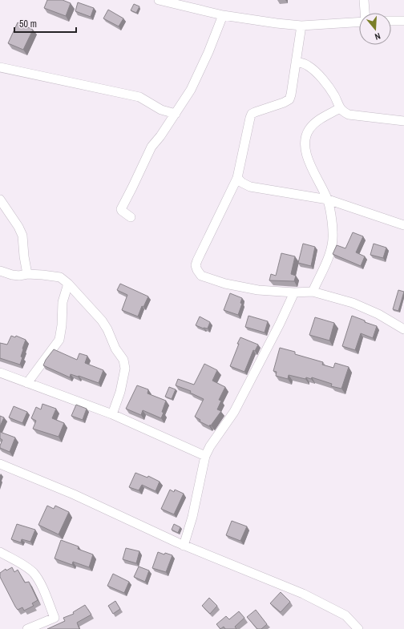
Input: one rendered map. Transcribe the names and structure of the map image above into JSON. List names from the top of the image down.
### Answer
{
  "scale_bar": "50 m",
  "north": "bottom"
}
